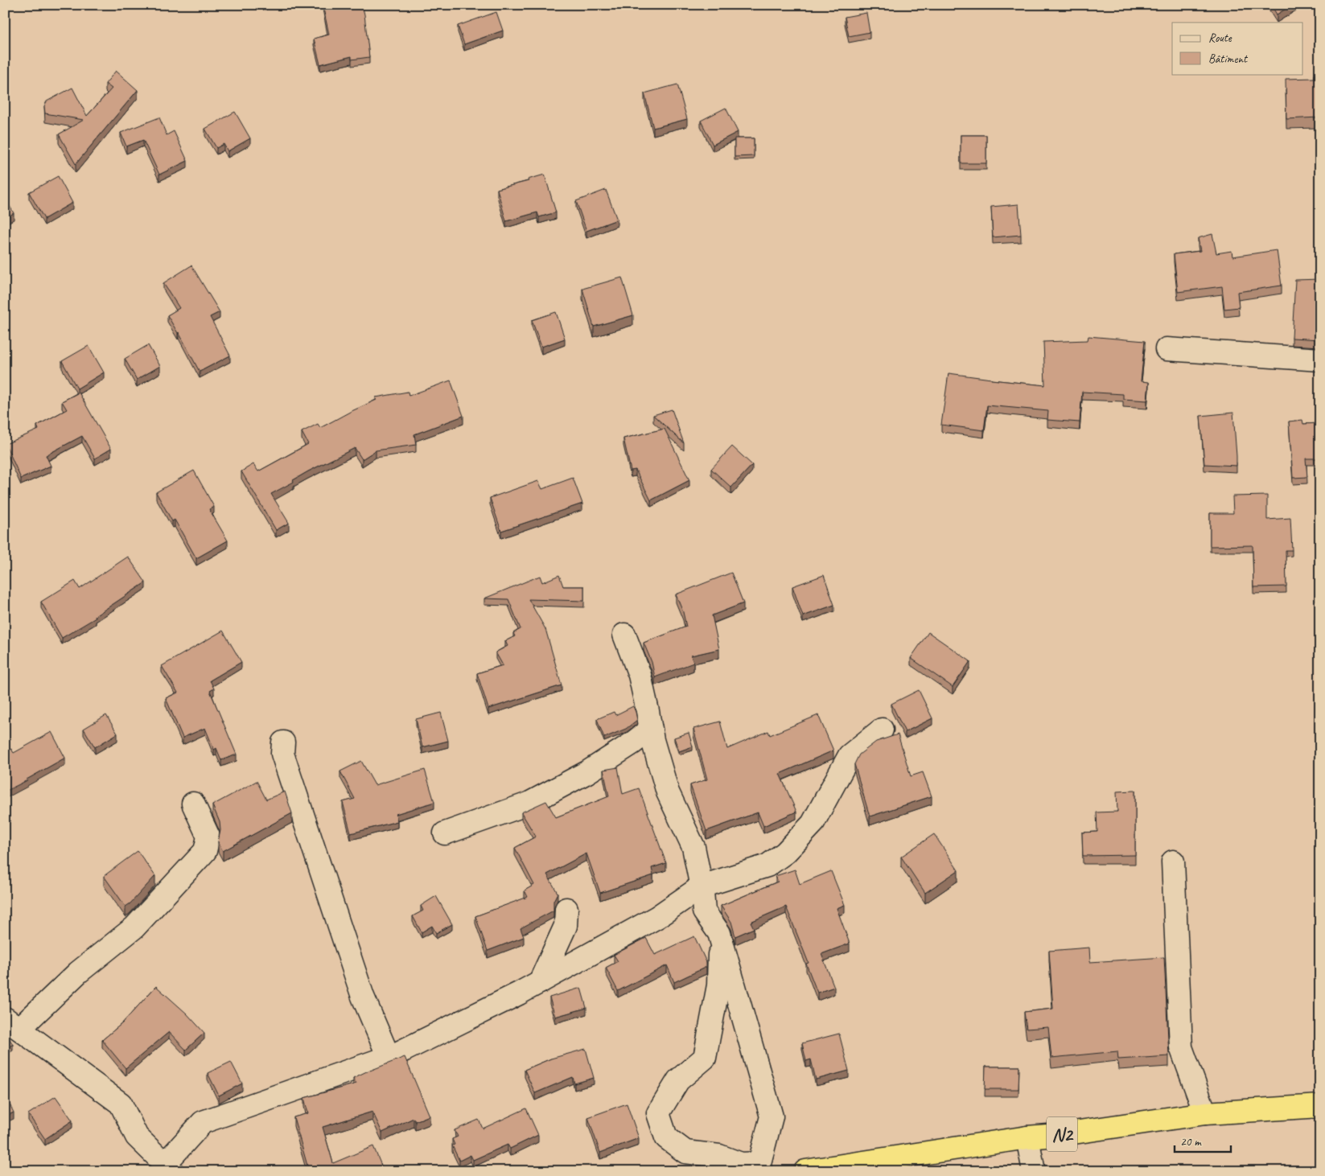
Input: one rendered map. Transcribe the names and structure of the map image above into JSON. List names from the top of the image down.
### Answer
{
  "streets": {
    "highway": ["N2"]
  },
  "legend": ["Route", "Bâtiment"],
  "scale_bar": "20 m"
}
